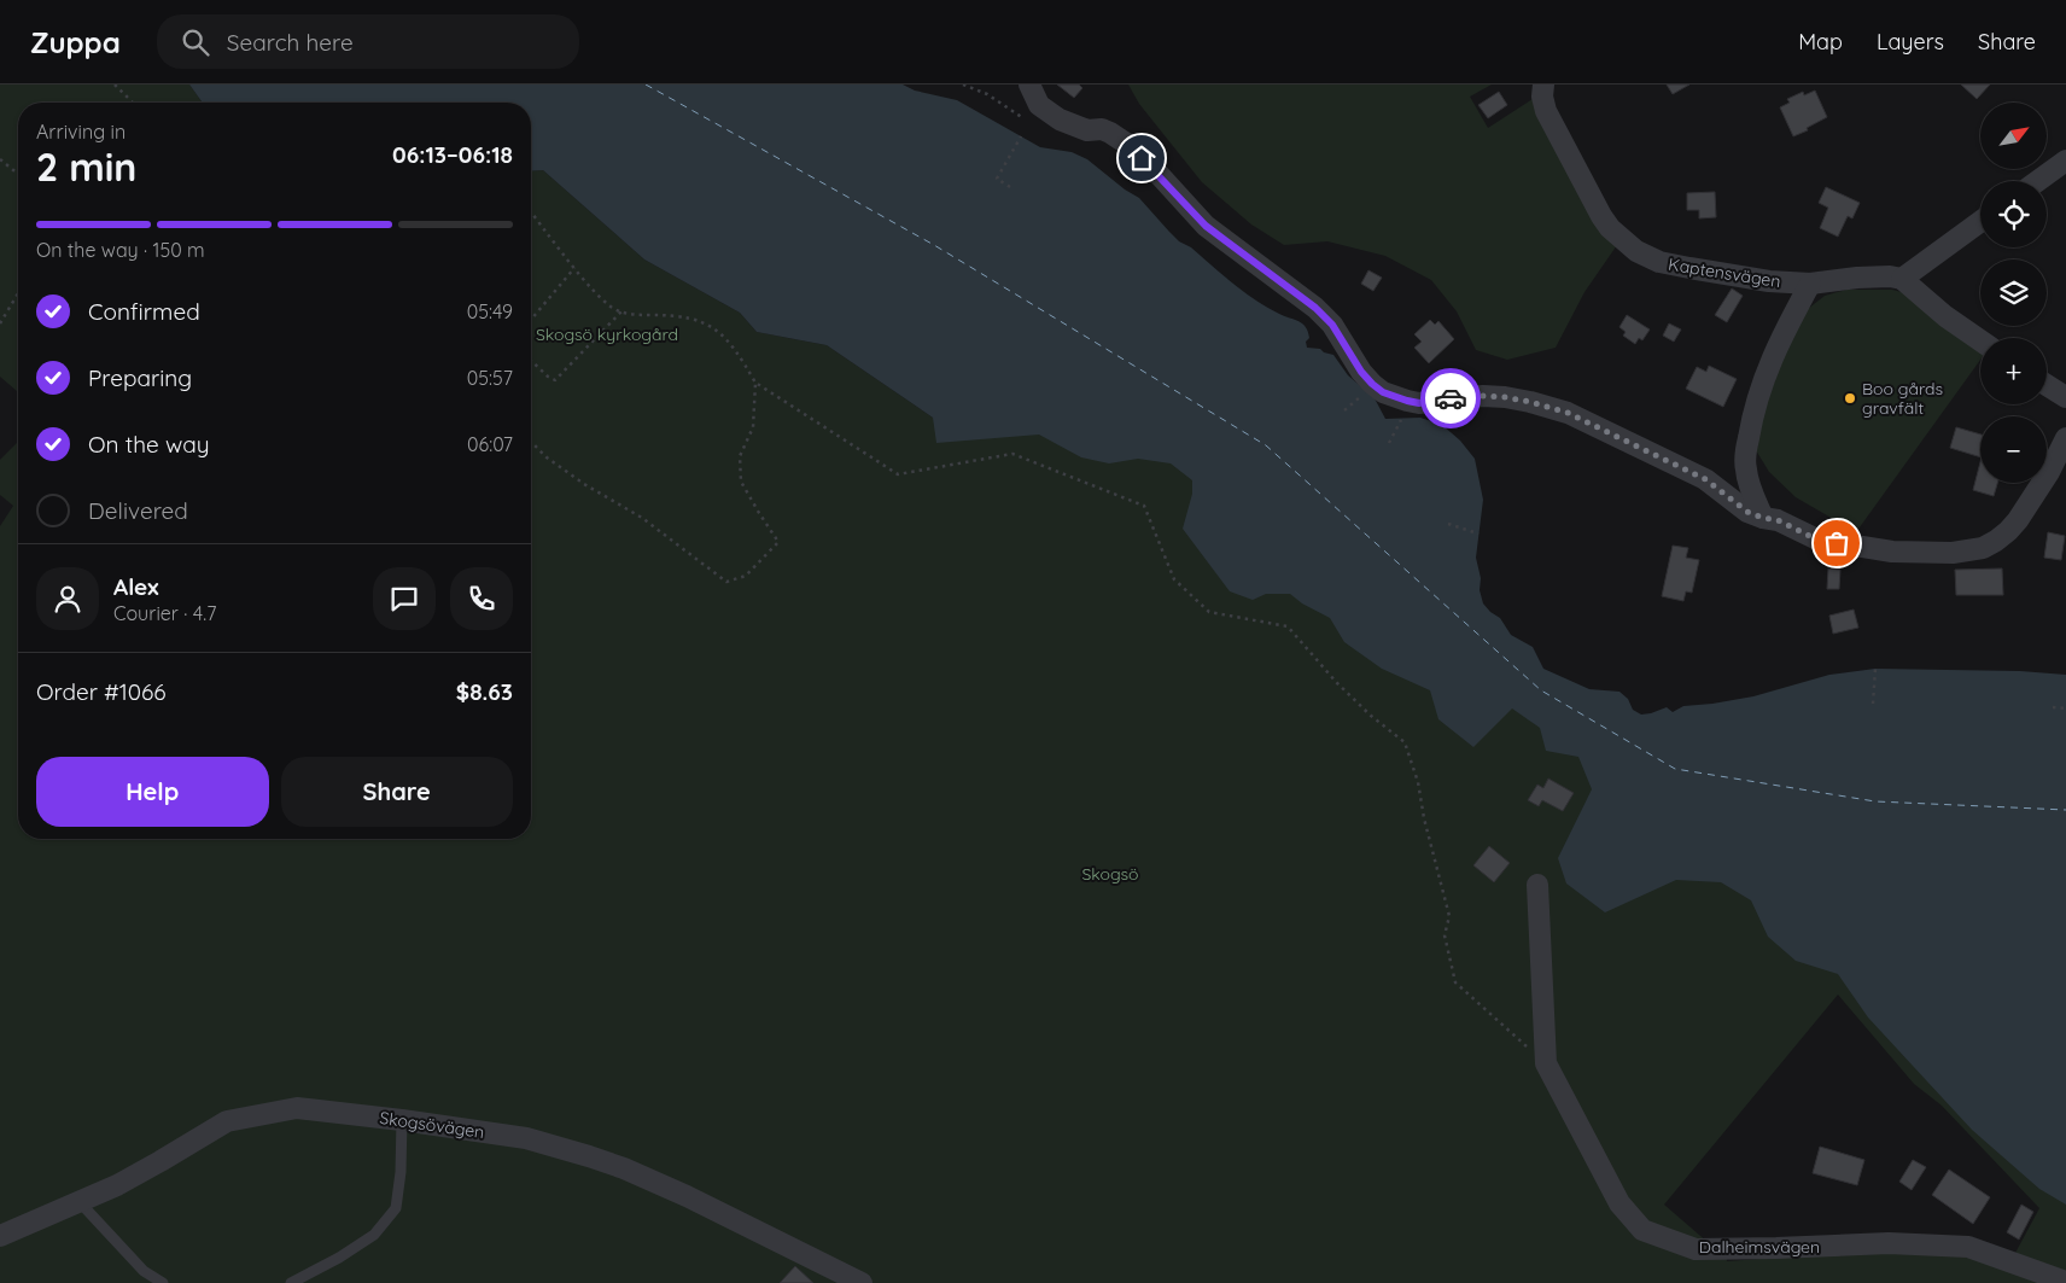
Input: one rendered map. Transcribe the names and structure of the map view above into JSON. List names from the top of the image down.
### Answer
{
  "streets": {
    "street": ["Kaptensvägen", "Skogsövägen", "Dalheimsvägen"]
  },
  "parks": ["Skogsö kyrkogård", "Skogsö"],
  "places": ["Boo gårds gravfält"],
  "north": "top right",
  "page": {
    "header": "Zuppa",
    "search": "Search here",
    "nav": ["Map", "Layers", "Share"],
    "map_buttons": ["+", "−"],
    "heading": ["2 min", "Arriving in", "06:13–06:18"],
    "panel": [
      "Alex",
      "Courier · 4.7",
      "Order #1066",
      "$8.63"
    ],
    "bar": "On the way · 150 m",
    "list": [
      ["Confirmed", "05:49"],
      ["Preparing", "05:57"],
      ["On the way", "06:07"],
      "Delivered"
    ],
    "buttons": ["Help", "Share"]
  }
}
